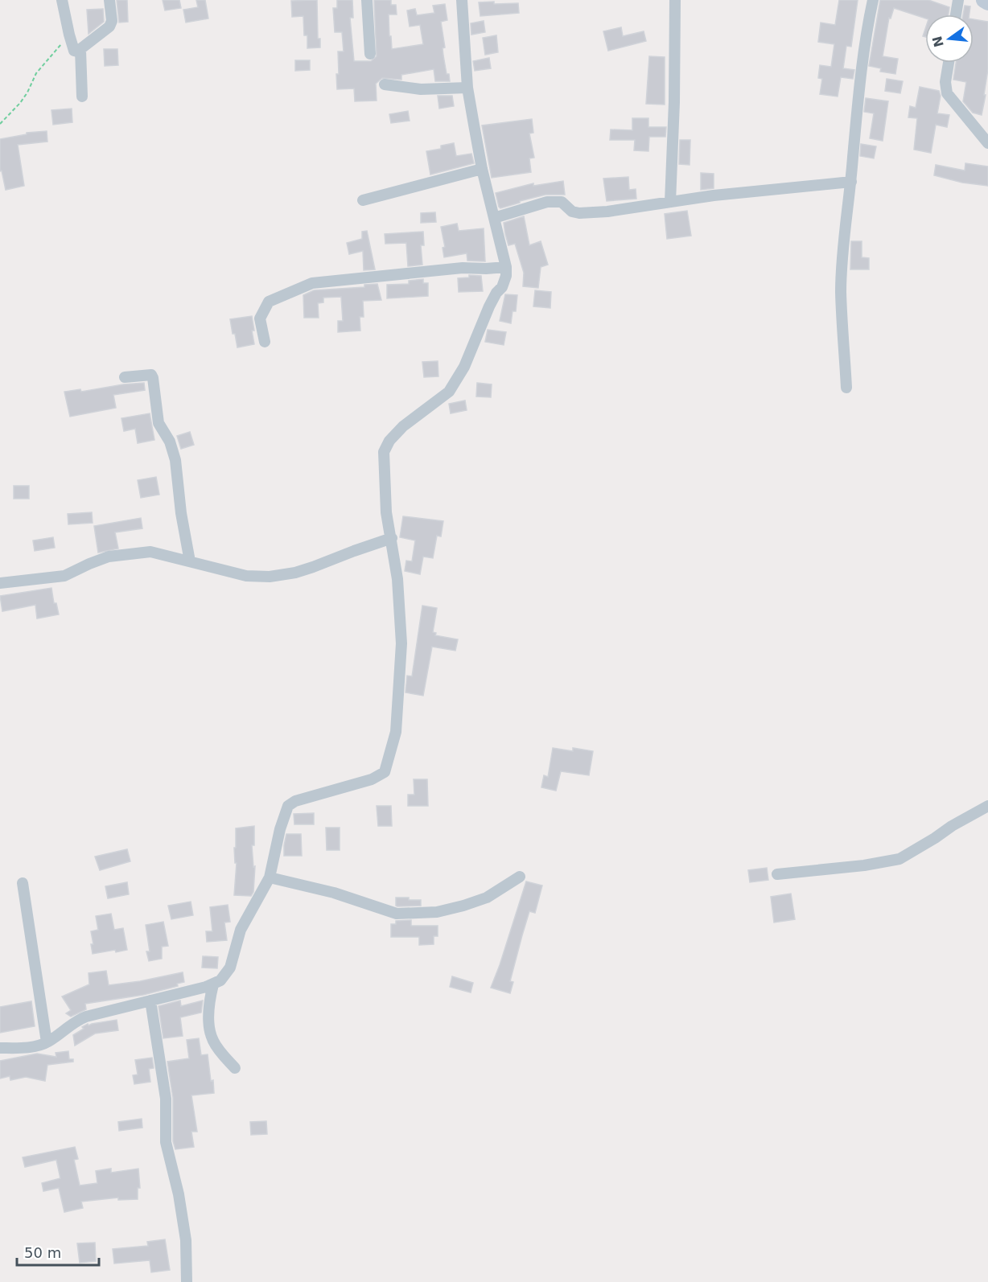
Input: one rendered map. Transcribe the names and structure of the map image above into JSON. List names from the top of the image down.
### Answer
{
  "scale_bar": "50 m",
  "north": "left"
}
